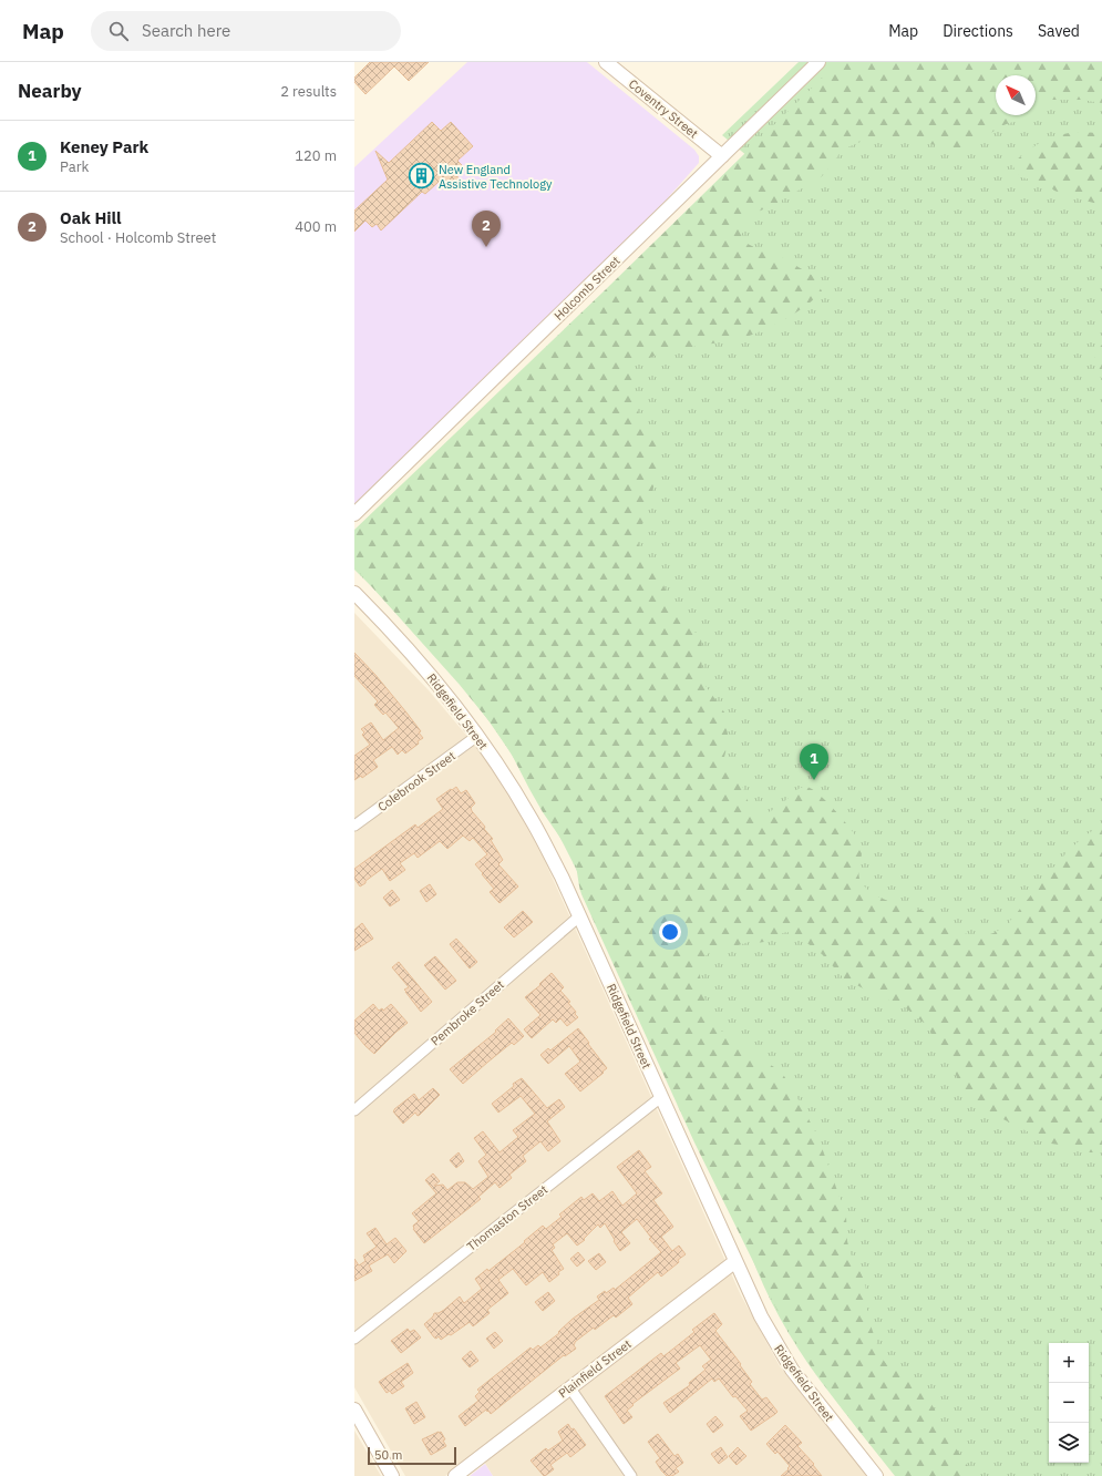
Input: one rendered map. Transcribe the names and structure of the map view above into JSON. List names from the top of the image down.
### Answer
{
  "streets": {
    "street": [
      "Coventry Street",
      "Holcomb Street",
      "Ridgefield Street",
      "Colebrook Street",
      "Pembroke Street",
      "Thomaston Street",
      "Plainfield Street"
    ]
  },
  "crossings": [
    ["Coventry Street", "Holcomb Street"],
    ["Ridgefield Street", "Colebrook Street"],
    ["Ridgefield Street", "Pembroke Street"],
    ["Ridgefield Street", "Thomaston Street"],
    ["Ridgefield Street", "Plainfield Street"]
  ],
  "places": {
    "building": ["New England Assistive Technology"]
  },
  "scale_bar": "50 m",
  "north": "top left",
  "page": {
    "header": "Map",
    "search": "Search here",
    "nav": ["Map", "Directions", "Saved"],
    "heading": ["Nearby", "2 results"],
    "list": [
      {
        "mark": "1",
        "name": "Keney Park",
        "note": "Park",
        "value": "120 m"
      },
      {
        "mark": "2",
        "name": "Oak Hill",
        "note": "School · Holcomb Street",
        "value": "400 m"
      }
    ],
    "pins": ["2", "1"],
    "map_buttons": ["+", "−"],
    "scale": "50 m"
  }
}
